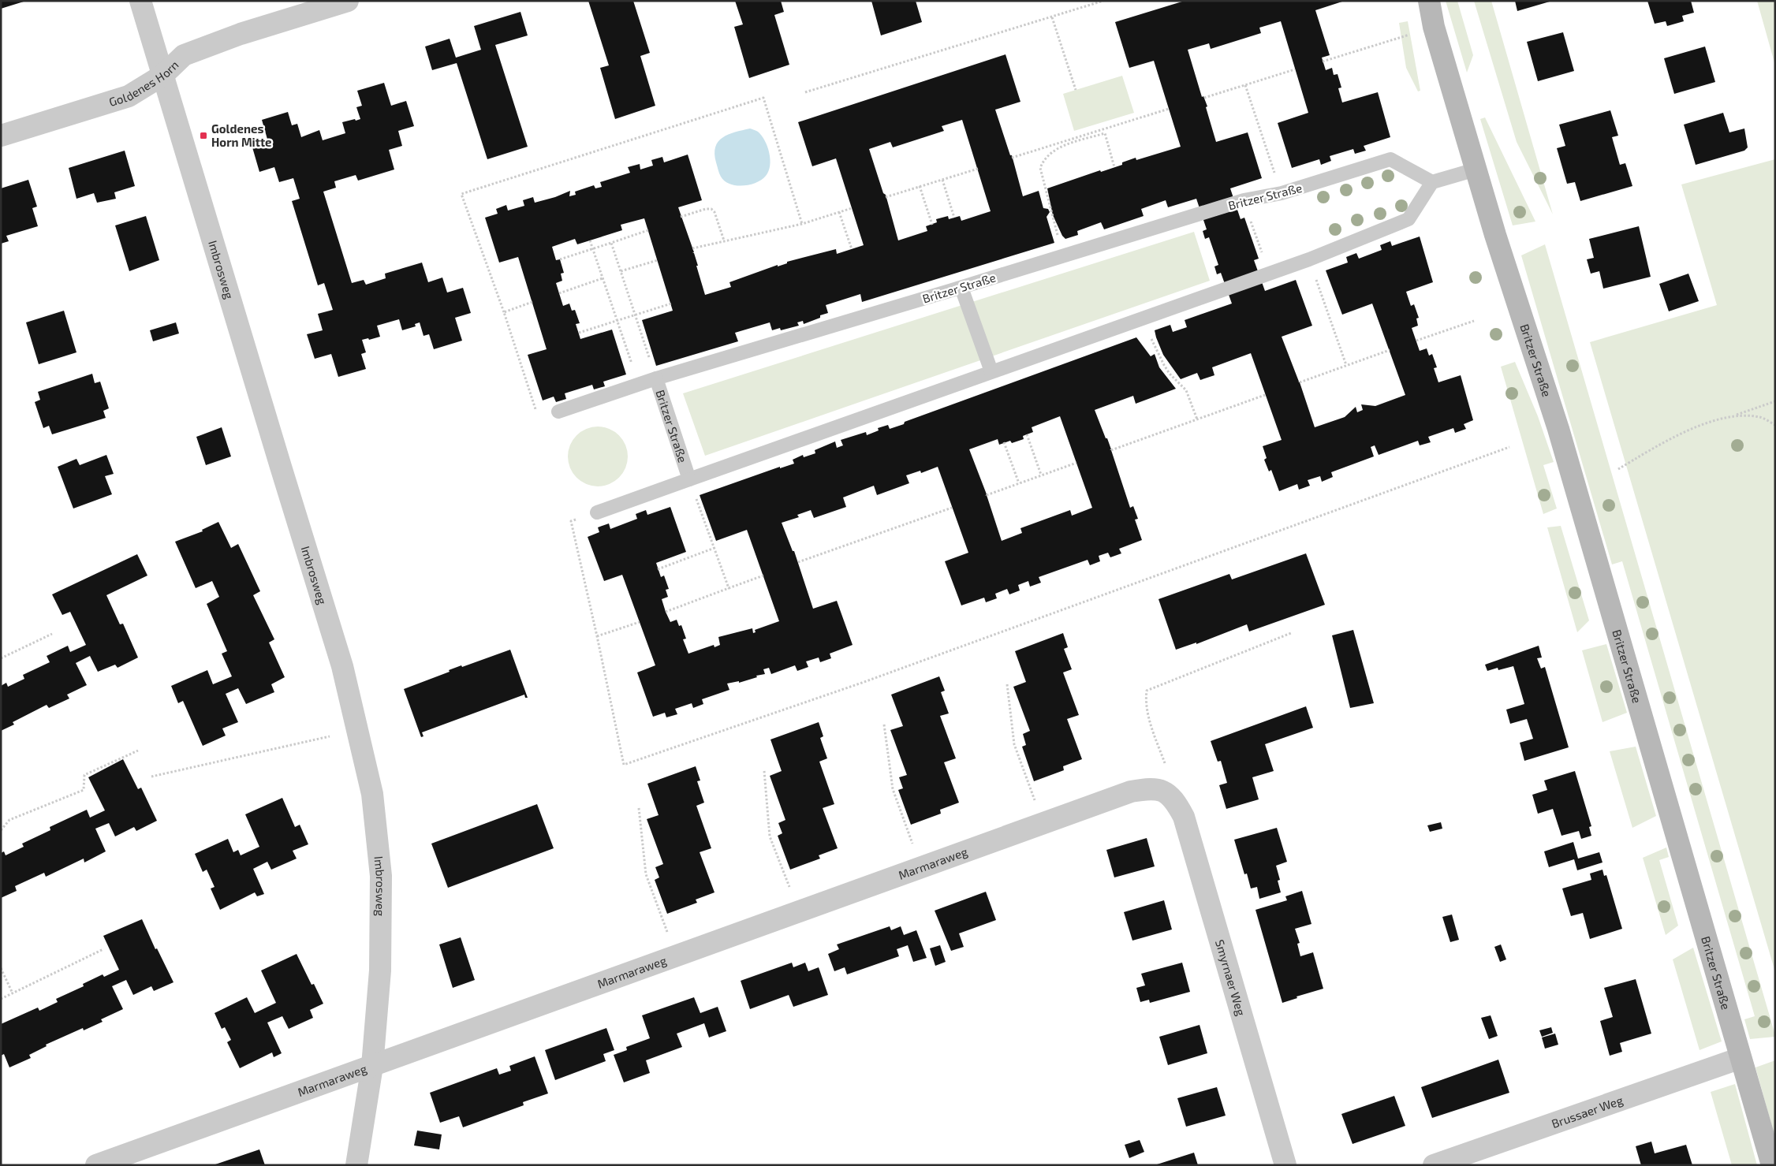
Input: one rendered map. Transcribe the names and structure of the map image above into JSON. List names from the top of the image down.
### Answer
{
  "streets": {
    "main road": ["Britzer Straße"],
    "street": [
      "Goldenes Horn",
      "Imbrosweg",
      "Marmaraweg",
      "Smyrnaer Weg",
      "Brussaer Weg"
    ]
  },
  "crossings": [
    ["Goldenes Horn", "Imbrosweg"],
    ["Britzer Straße", "Brussaer Weg"],
    ["Imbrosweg", "Marmaraweg"],
    ["Marmaraweg", "Smyrnaer Weg"]
  ],
  "places": {
    "transit": ["Goldenes Horn Mitte"]
  }
}
